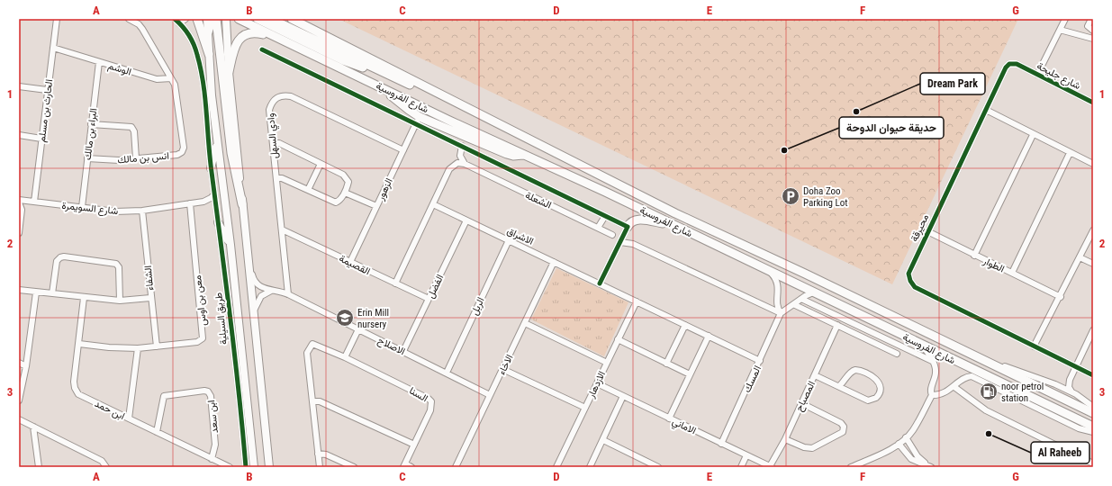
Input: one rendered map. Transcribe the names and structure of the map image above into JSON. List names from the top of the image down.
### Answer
{
  "streets": {
    "highway": ["شارع الفروسية"],
    "main road": ["طريق السيلية"],
    "street": [
      "الوشم",
      "شارع جليحة",
      "الحارث بن مسلم",
      "البراء بن مالك",
      "وادي السهل",
      "انس بن مالك",
      "الزهور",
      "الشعلة",
      "شارع السويمرة",
      "محيرقة",
      "الاشراق",
      "القصيمة",
      "الطوار",
      "الشفاء",
      "الفضل",
      "معن بن اوس",
      "الربل",
      "الاصلاح",
      "الاخاء",
      "المسك",
      "الازدهار",
      "السنا",
      "المصباح",
      "ابن حمد",
      "ابن سعد",
      "الاماني"
    ]
  },
  "crossings": [
    ["الوشم", "الحارث بن مسلم"],
    ["الوشم", "البراء بن مالك"],
    ["الوشم", "انس بن مالك"],
    ["شارع جليحة", "محيرقة"],
    ["الحارث بن مسلم", "شارع السويمرة"],
    ["البراء بن مالك", "انس بن مالك"],
    ["البراء بن مالك", "شارع السويمرة"],
    ["وادي السهل", "الزهور"],
    ["وادي السهل", "القصيمة"],
    ["وادي السهل", "الاصلاح"],
    ["الزهور", "القصيمة"],
    ["شارع السويمرة", "الشفاء"],
    ["شارع السويمرة", "معن بن اوس"],
    ["شارع السويمرة", "طريق السيلية"],
    ["محيرقة", "الطوار"],
    ["الاشراق", "الفضل"],
    ["الاشراق", "الربل"],
    ["الاشراق", "الاخاء"],
    ["الاشراق", "المسك"],
    ["الاشراق", "الازدهار"],
    ["القصيمة", "الفضل"],
    ["الشفاء", "معن بن اوس"],
    ["الفضل", "الاصلاح"],
    ["معن بن اوس", "ابن حمد"],
    ["الربل", "الاصلاح"],
    ["الاصلاح", "الاخاء"],
    ["المسك", "الاماني"],
    ["الازدهار", "الاماني"],
    ["المصباح", "الاماني"],
    ["ابن حمد", "ابن سعد"]
  ],
  "places": {
    "other": ["Dream Park", "حديقة حيوان الدوحة", "Al Raheeb"],
    "parking": ["Doha Zoo Parking Lot"],
    "school or university": ["Erin Mill nursery"],
    "fuel station": ["noor petrol station"]
  },
  "grid": {
    "columns": [
      "A",
      "B",
      "C",
      "D",
      "E",
      "F",
      "G"
    ],
    "rows": ["1", "2", "3"]
  }
}
